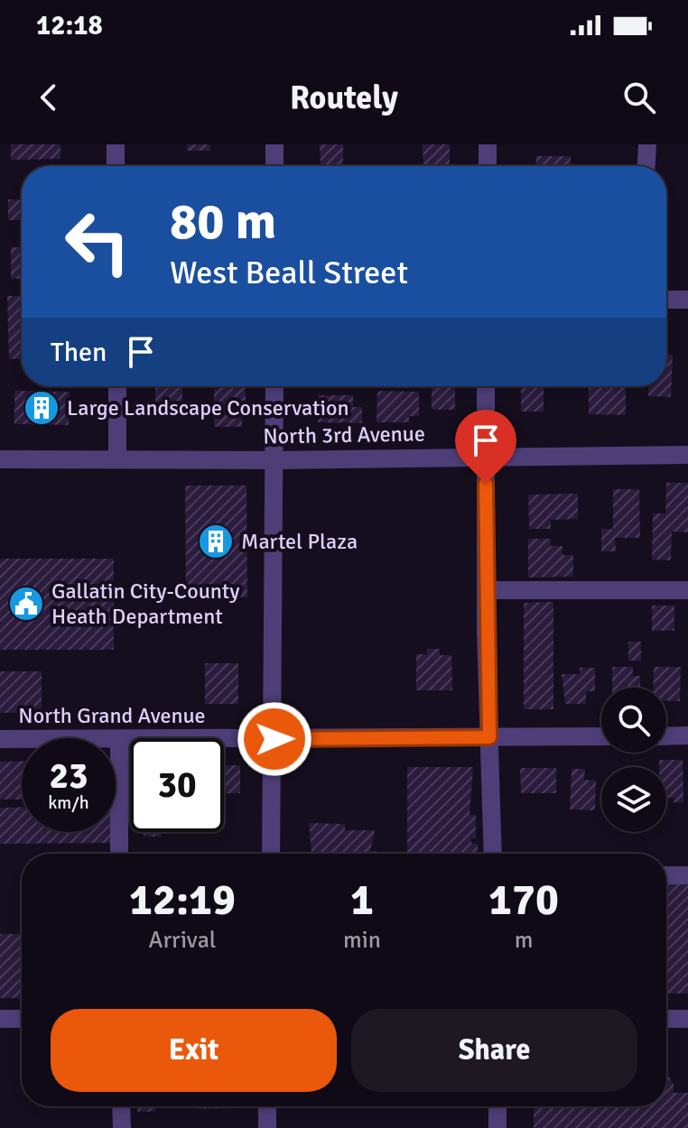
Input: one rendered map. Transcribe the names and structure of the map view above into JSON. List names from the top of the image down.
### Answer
{
  "streets": {
    "street": ["North 3rd Avenue", "North Grand Avenue"]
  },
  "places": {
    "building": ["Large Landscape Conservation", "Martel Plaza"],
    "public building": ["Gallatin City-County Heath Department"]
  },
  "page": {
    "status": "12:18",
    "header": "Routely",
    "turn": ["80 m", "West Beall Street"],
    "then": "Then",
    "speed": "23 km/h",
    "limit": "30",
    "eta": [
      "12:19",
      "Arrival",
      "1",
      "min",
      "170",
      "m"
    ],
    "buttons": ["Exit", "Share"]
  }
}
